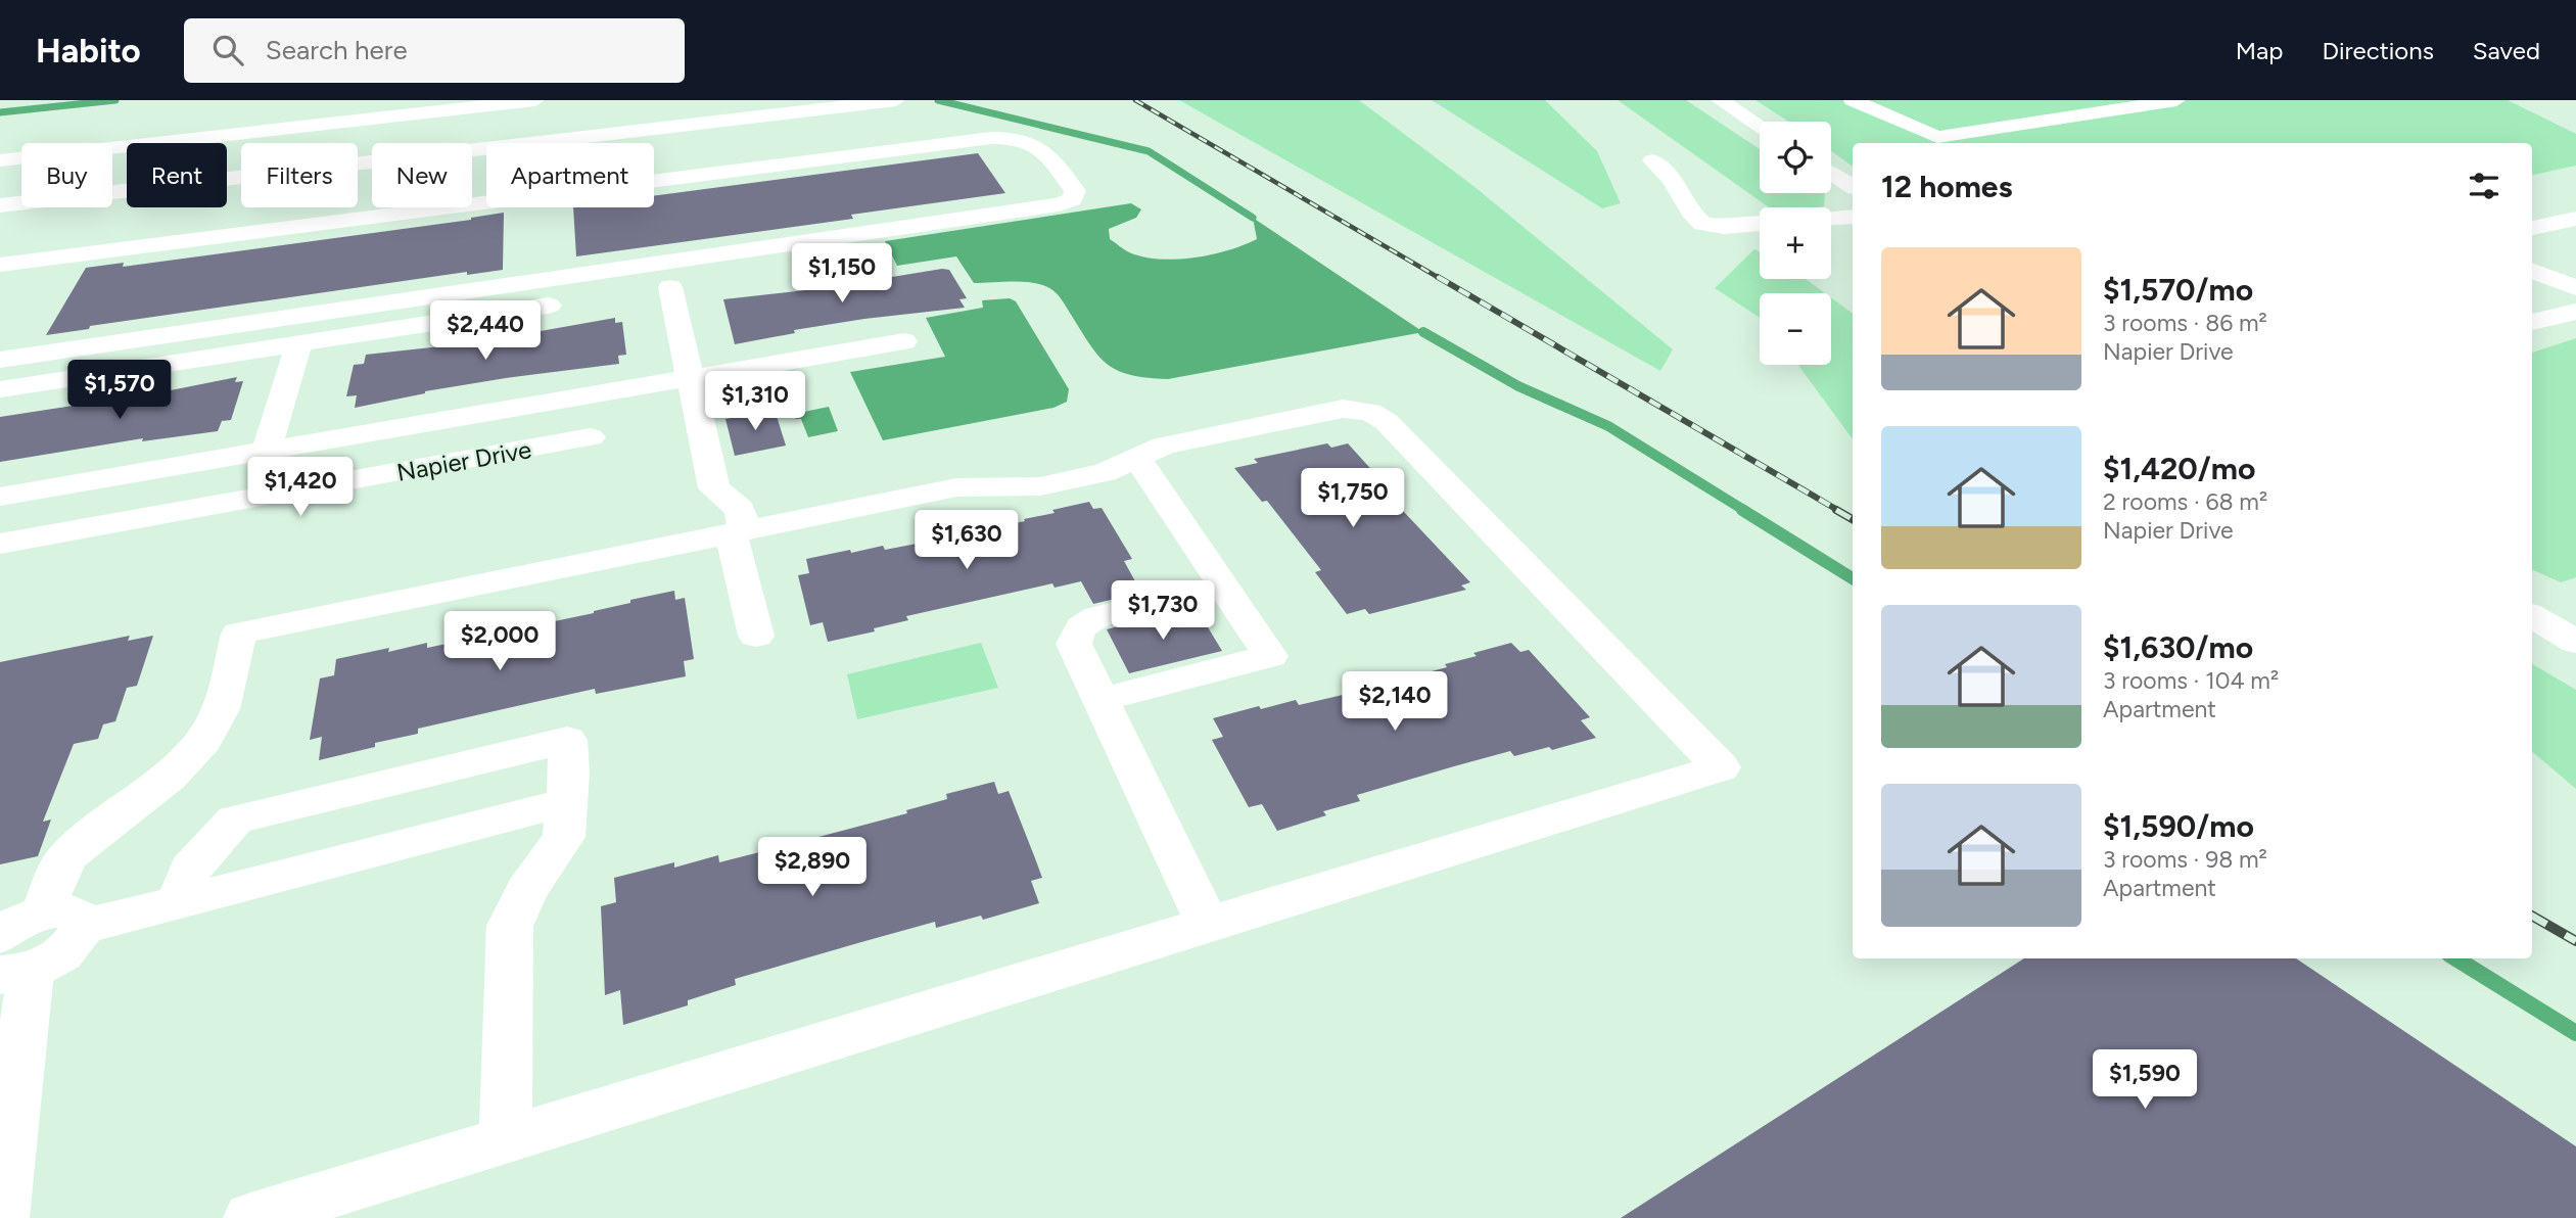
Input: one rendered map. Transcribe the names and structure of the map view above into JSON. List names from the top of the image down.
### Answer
{
  "streets": {
    "street": ["Napier Drive"]
  },
  "page": {
    "header": "Habito",
    "search": "Search here",
    "nav": ["Map", "Directions", "Saved"],
    "map_buttons": ["+", "−"],
    "chip": [
      "Buy",
      "Rent",
      "Filters",
      "New",
      "Apartment"
    ],
    "heading": "12 homes",
    "list": [
      {
        "name": "$1,570/mo",
        "note": "3 rooms · 86 m² · Napier Drive"
      },
      {
        "name": "$1,420/mo",
        "note": "2 rooms · 68 m² · Napier Drive"
      },
      {
        "name": "$1,630/mo",
        "note": "3 rooms · 104 m² · Apartment"
      },
      {
        "name": "$1,590/mo",
        "note": "3 rooms · 98 m² · Apartment"
      }
    ],
    "price": [
      "$1,150",
      "$2,440",
      "$1,570",
      "$1,310",
      "$1,420",
      "$1,750",
      "$1,630",
      "$1,730",
      "$2,000",
      "$2,140",
      "$2,890",
      "$1,590"
    ]
  }
}
